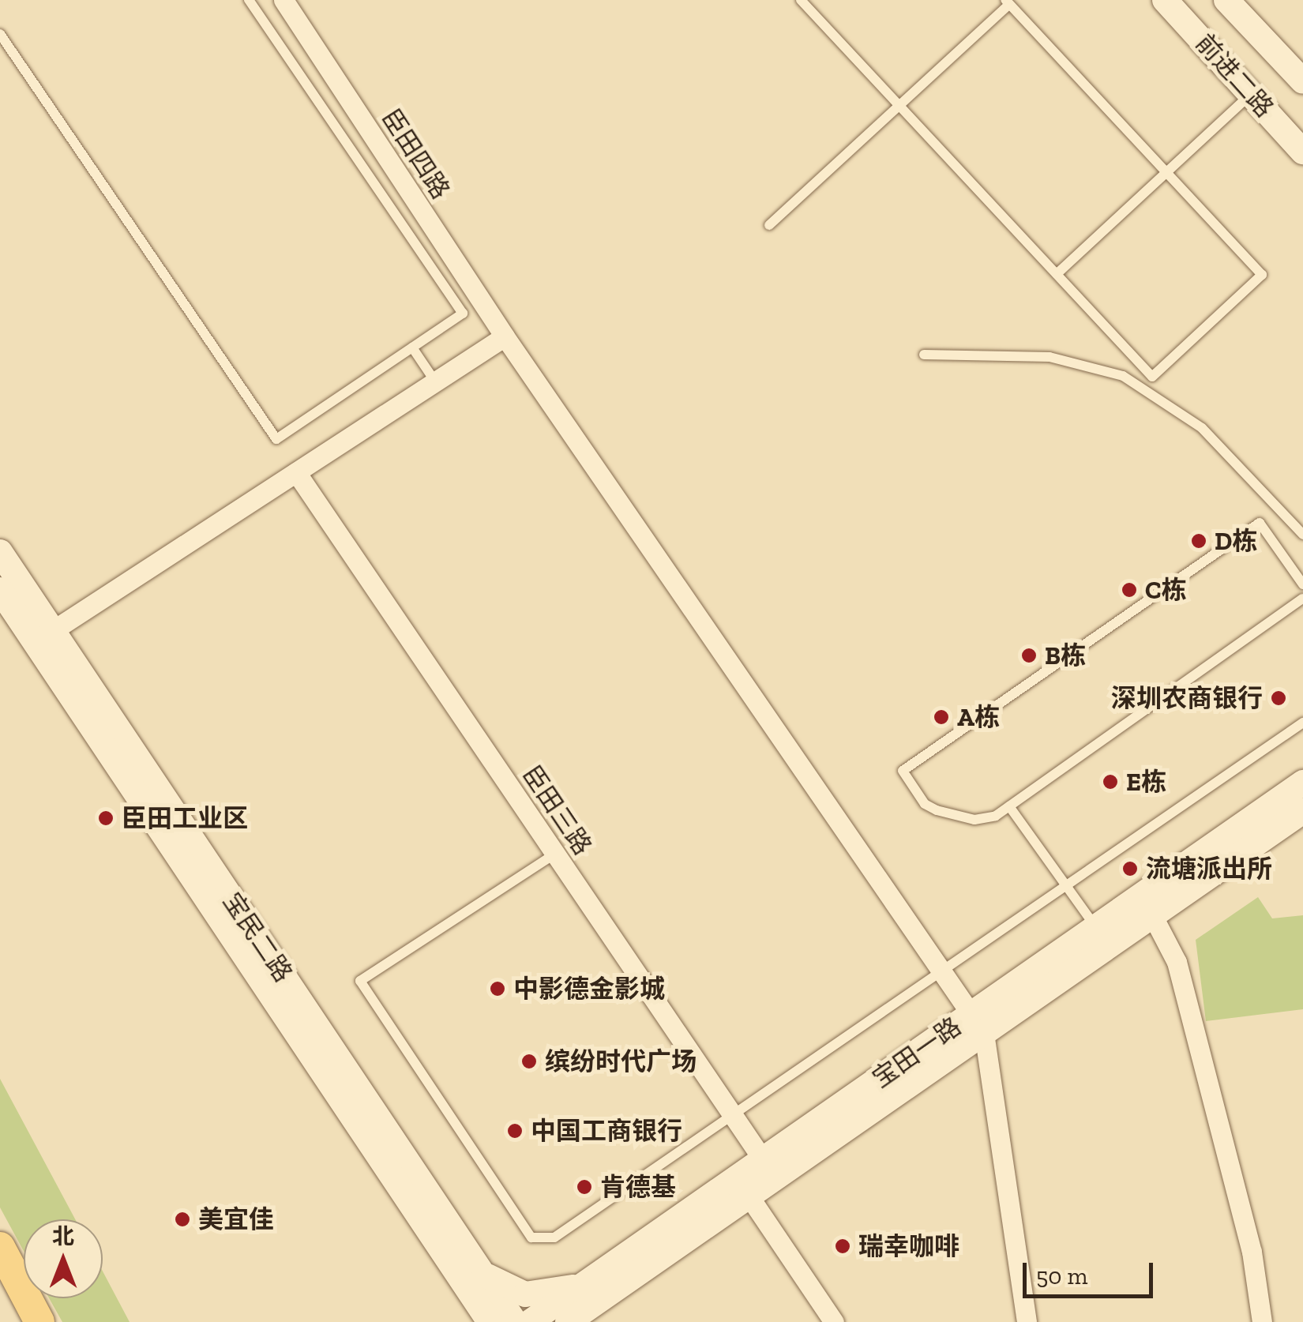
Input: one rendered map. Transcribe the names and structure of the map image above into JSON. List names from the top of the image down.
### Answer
{
  "streets": {
    "main road": ["前进二路", "宝民二路", "宝田一路"],
    "street": ["臣田四路", "臣田三路"]
  },
  "crossings": [
    ["臣田四路", "宝田一路"],
    ["臣田三路", "宝田一路"]
  ],
  "places": [
    "D栋",
    "C栋",
    "B栋",
    "深圳农商银行",
    "A栋",
    "E栋",
    "臣田工业区",
    "流塘派出所",
    "中影德金影城",
    "缤纷时代广场",
    "中国工商银行",
    "肯德基",
    "美宜佳",
    "瑞幸咖啡"
  ],
  "scale_bar": "50 m",
  "north": "top"
}
